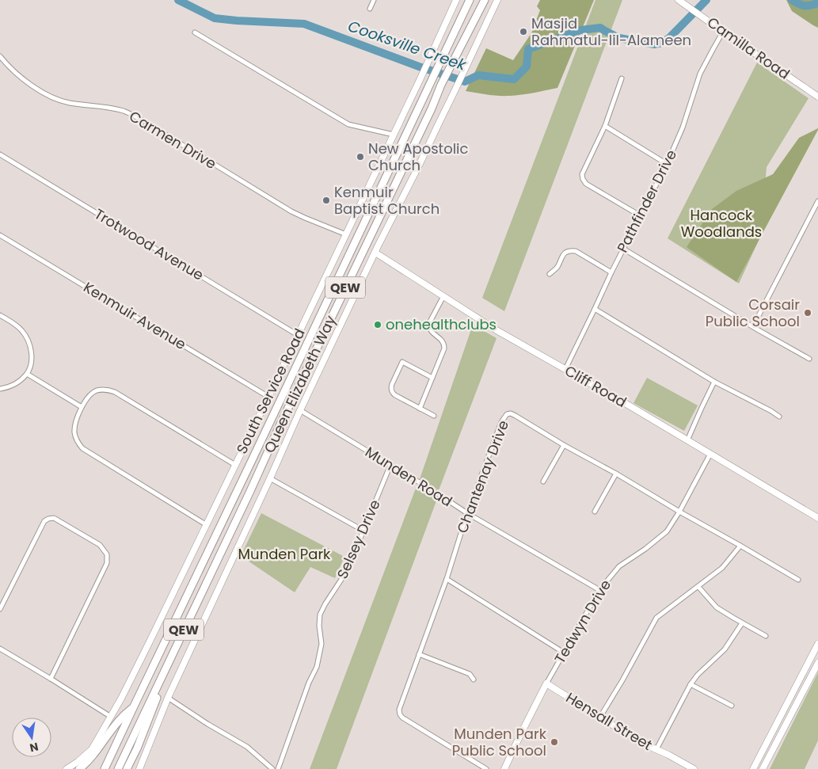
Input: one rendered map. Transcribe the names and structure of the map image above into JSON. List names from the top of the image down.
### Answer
{
  "streets": {
    "highway": ["QEW", "Queen Elizabeth Way"],
    "street": [
      "Camilla Road",
      "Carmen Drive",
      "Pathfinder Drive",
      "Trotwood Avenue",
      "Kenmuir Avenue",
      "Cliff Road",
      "South Service Road",
      "Munden Road",
      "Chantenay Drive",
      "Selsey Drive",
      "Tedwyn Drive",
      "Hensall Street"
    ]
  },
  "crossings": [
    ["Camilla Road", "Pathfinder Drive"],
    ["Carmen Drive", "South Service Road"],
    ["Pathfinder Drive", "Cliff Road"],
    ["Trotwood Avenue", "South Service Road"],
    ["Kenmuir Avenue", "South Service Road"],
    ["Cliff Road", "Tedwyn Drive"],
    ["Munden Road", "Chantenay Drive"],
    ["Munden Road", "Selsey Drive"],
    ["Munden Road", "Tedwyn Drive"],
    ["Chantenay Drive", "Tedwyn Drive"],
    ["Tedwyn Drive", "Hensall Street"]
  ],
  "water": ["Cooksville Creek"],
  "parks": ["Hancock Woodlands", "Munden Park"],
  "places": [
    "Masjid Rahmatul-lil-Alameen",
    "New Apostolic Church",
    "Kenmuir Baptist Church",
    "Corsair Public School",
    "onehealthclubs",
    "Munden Park Public School"
  ],
  "north": "bottom"
}
